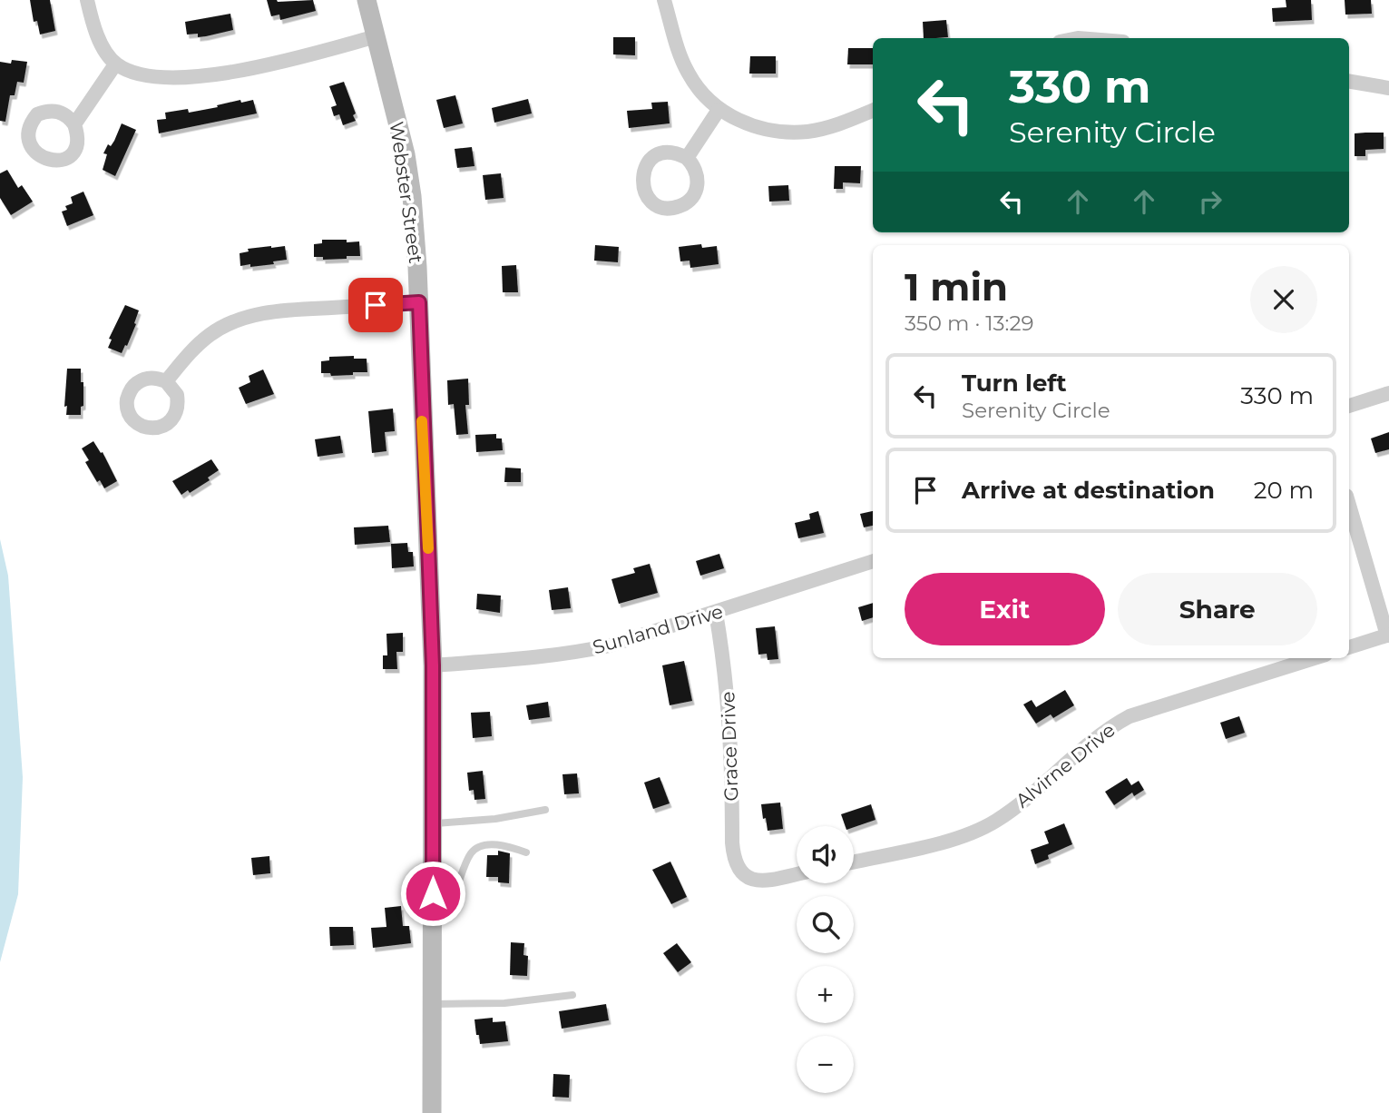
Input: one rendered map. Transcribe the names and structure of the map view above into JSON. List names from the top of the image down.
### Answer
{
  "streets": {
    "main road": ["Webster Street"],
    "street": ["Sunland Drive", "Grace Drive", "Alvirne Drive"]
  },
  "crossings": [
    ["Webster Street", "Sunland Drive"],
    ["Sunland Drive", "Grace Drive"]
  ],
  "page": {
    "turn": ["330 m", "Serenity Circle"],
    "heading": ["1 min", "350 m · 13:29"],
    "list": [
      {
        "name": "Turn left",
        "note": "Serenity Circle",
        "value": "330 m"
      },
      {
        "name": "Arrive at destination",
        "value": "20 m"
      }
    ],
    "buttons": ["Exit", "Share"],
    "map_buttons": ["+", "−"]
  }
}
